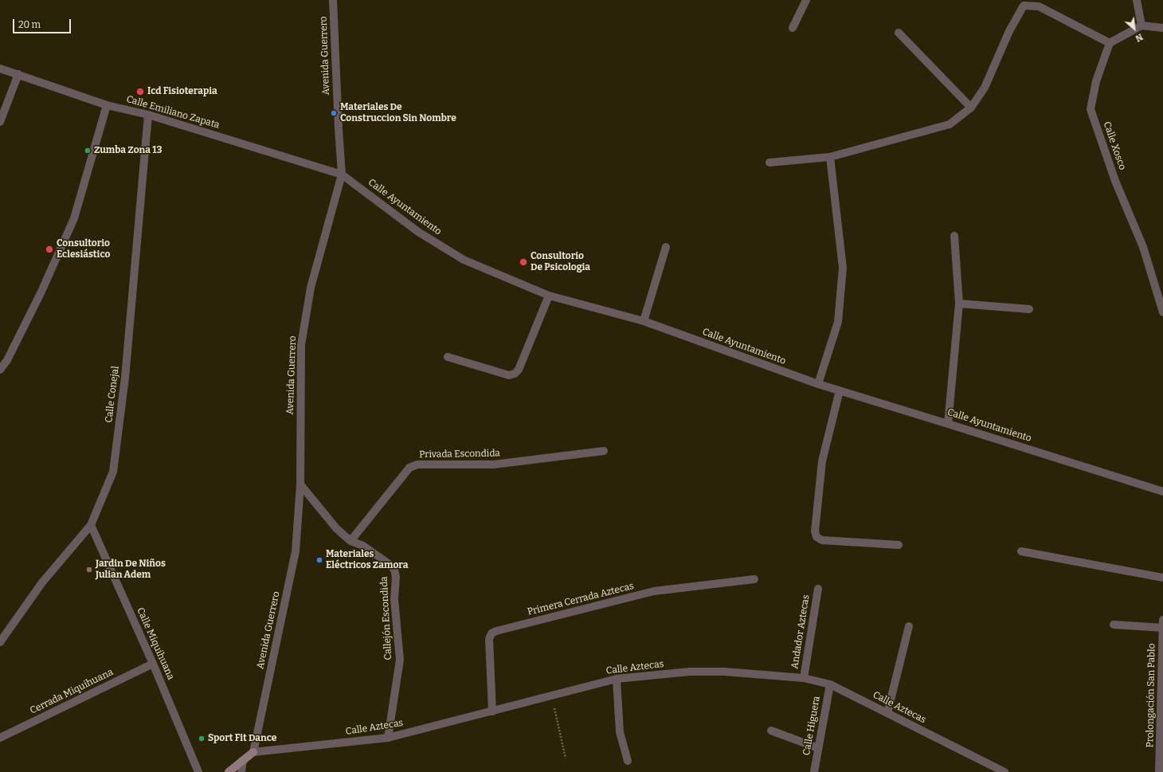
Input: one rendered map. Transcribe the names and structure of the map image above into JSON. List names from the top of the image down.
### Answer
{
  "streets": {
    "street": [
      "Avenida Guerrero",
      "Calle Emiliano Zapata",
      "Calle Xosco",
      "Calle Ayuntamiento",
      "Calle Conejal",
      "Privada Escondida",
      "Primera Cerrada Aztecas",
      "Callejón Escondida",
      "Andador Aztecas",
      "Calle Miquihuana",
      "Calle Aztecas",
      "Cerrada Miquihuana",
      "Prolongación San Pablo",
      "Calle Higuera"
    ]
  },
  "crossings": [
    ["Avenida Guerrero", "Calle Emiliano Zapata"],
    ["Avenida Guerrero", "Calle Ayuntamiento"],
    ["Avenida Guerrero", "Callejón Escondida"],
    ["Avenida Guerrero", "Calle Aztecas"],
    ["Calle Emiliano Zapata", "Calle Ayuntamiento"],
    ["Calle Emiliano Zapata", "Calle Conejal"],
    ["Calle Conejal", "Calle Miquihuana"],
    ["Privada Escondida", "Callejón Escondida"],
    ["Primera Cerrada Aztecas", "Calle Aztecas"],
    ["Callejón Escondida", "Calle Aztecas"],
    ["Andador Aztecas", "Calle Aztecas"],
    ["Calle Miquihuana", "Cerrada Miquihuana"],
    ["Calle Aztecas", "Calle Higuera"]
  ],
  "places": [
    "Icd Fisioterapia",
    "Materiales De Construccion Sin Nombre",
    "Zumba Zona 13",
    "Consultorio Eclesiástico",
    "Consultorio De Psicologia",
    "Materiales Eléctricos Zamora",
    "Jardin De Niños Julian Adem",
    "Sport Fit Dance"
  ],
  "scale_bar": "20 m",
  "north": "bottom right"
}
